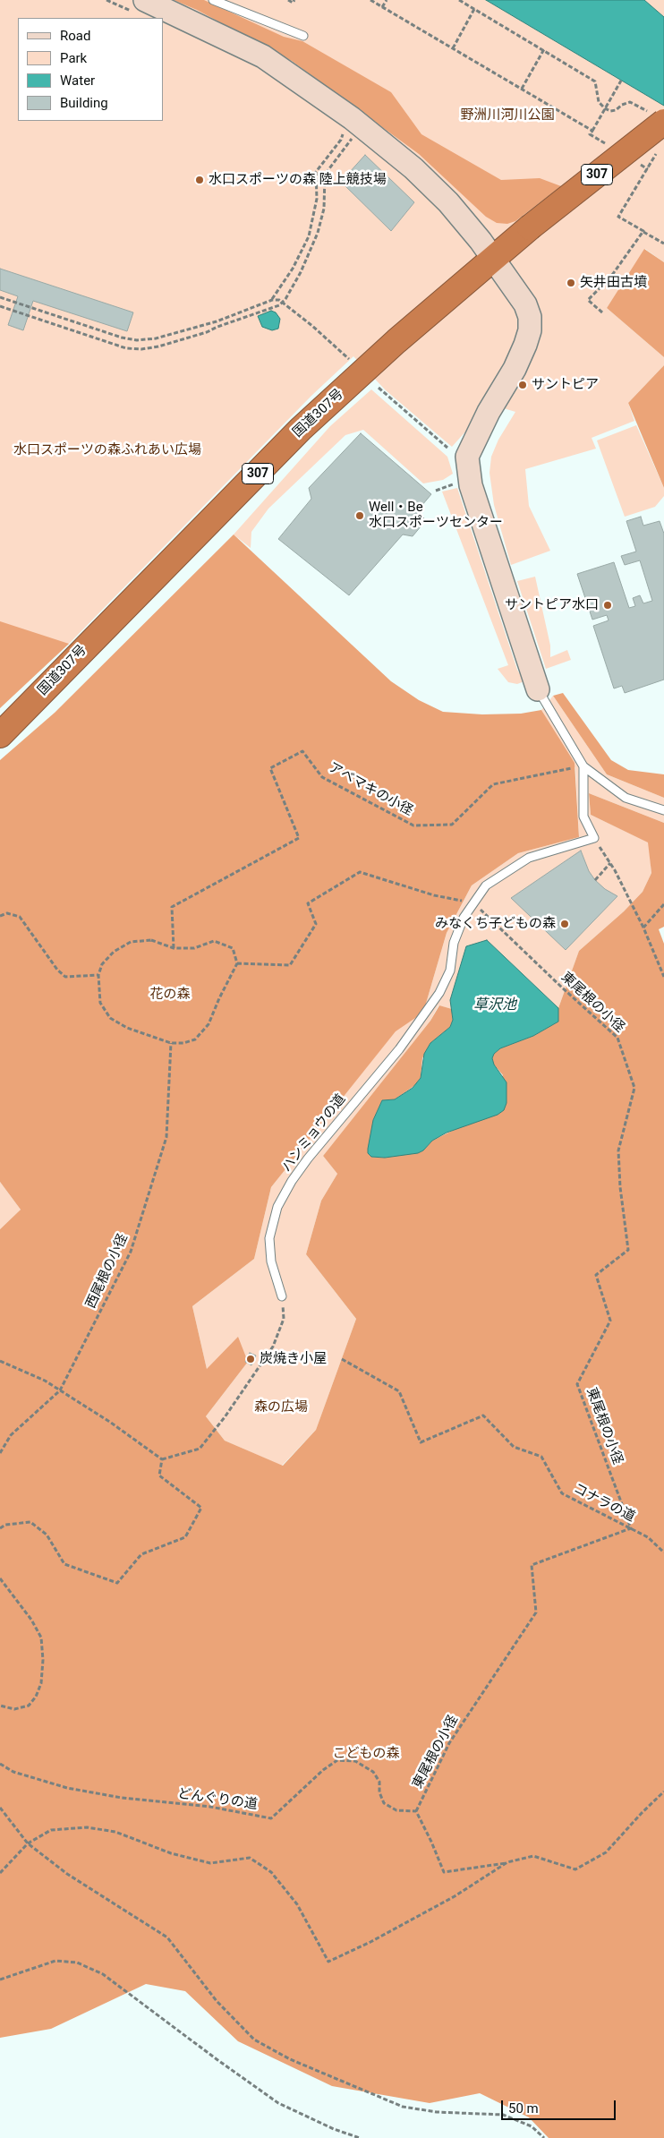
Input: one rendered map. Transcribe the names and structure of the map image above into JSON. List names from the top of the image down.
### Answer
{
  "streets": {
    "highway": ["307", "国道307号"],
    "lane": ["ハンミョウの道"],
    "path": [
      "アベマキの小径",
      "東尾根の小径",
      "西尾根の小径",
      "コナラの道",
      "どんぐりの道"
    ]
  },
  "crossings": [
    ["東尾根の小径", "ハンミョウの道"],
    ["東尾根の小径", "コナラの道"],
    ["東尾根の小径", "どんぐりの道"]
  ],
  "water": ["草沢池"],
  "parks": [
    "野洲川河川公園",
    "水口スポーツの森ふれあい広場",
    "花の森",
    "森の広場",
    "こどもの森"
  ],
  "places": [
    "水口スポーツの森 陸上競技場",
    "矢井田古墳",
    "サントピア",
    "Well・Be 水口スポーツセンター",
    "サントピア水口",
    "みなくち子どもの森",
    "炭焼き小屋"
  ],
  "legend": [
    "Road",
    "Park",
    "Water",
    "Building"
  ],
  "scale_bar": "50 m"
}
